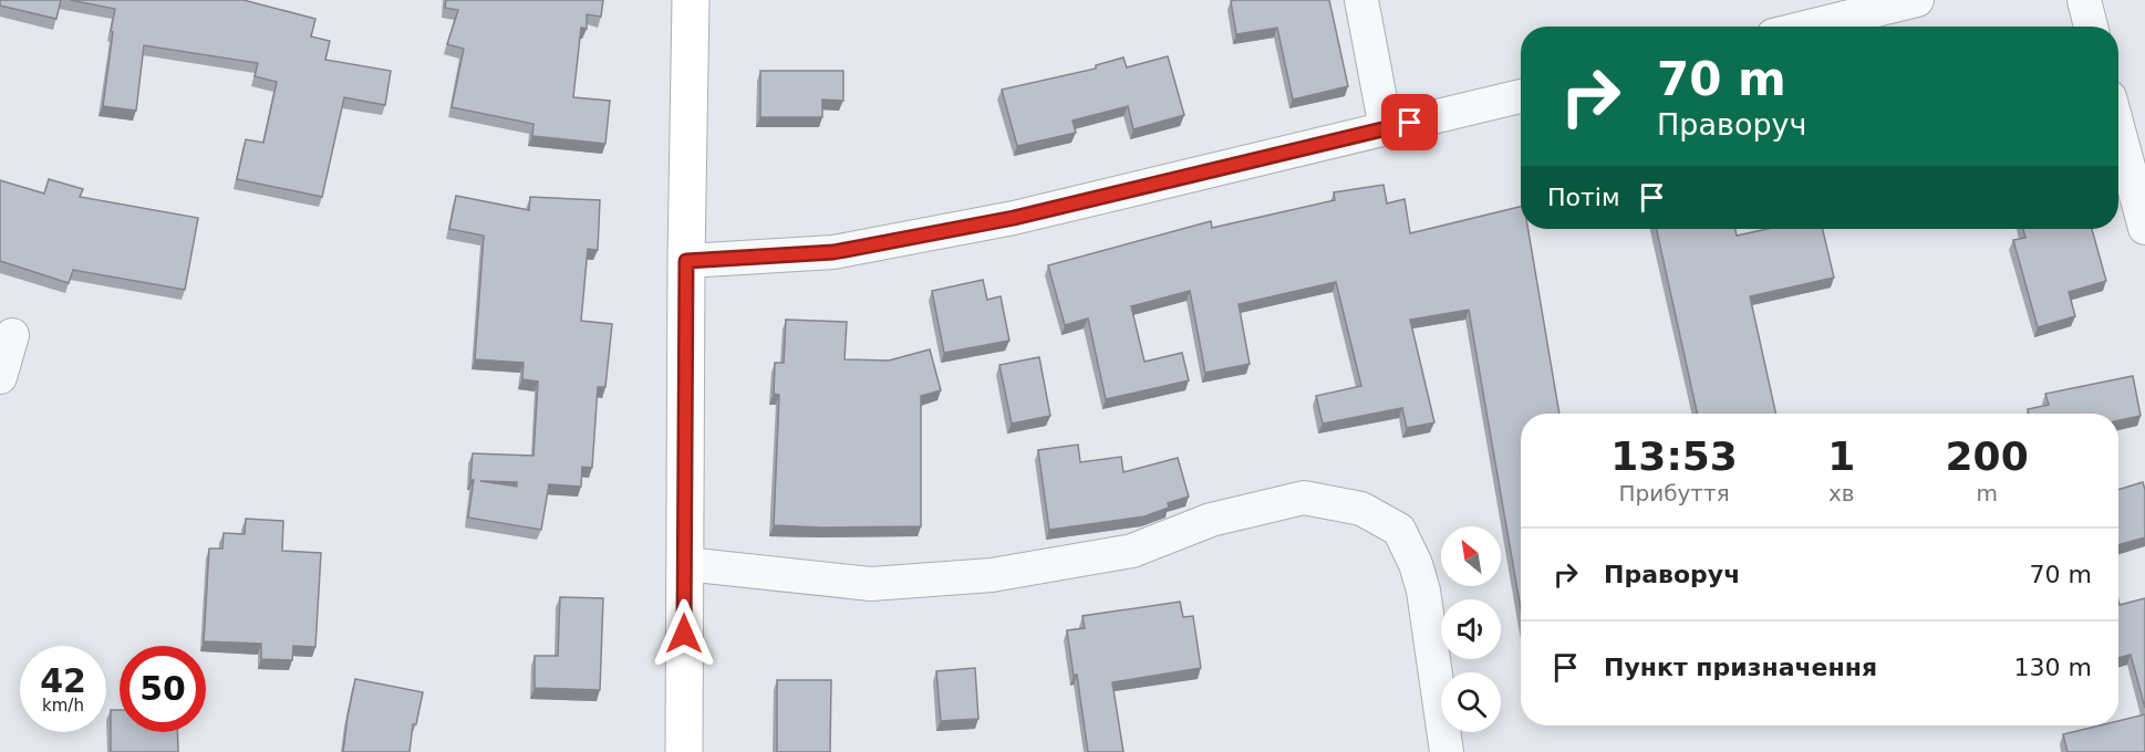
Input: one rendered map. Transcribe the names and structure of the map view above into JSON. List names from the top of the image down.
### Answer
{
  "north": "top left",
  "page": {
    "turn": ["70 m", "Праворуч"],
    "then": "Потім",
    "eta": [
      "13:53",
      "Прибуття",
      "1",
      "хв",
      "200",
      "m"
    ],
    "list": [
      {
        "name": "Праворуч",
        "value": "70 m"
      },
      {
        "name": "Пункт призначення",
        "value": "130 m"
      }
    ],
    "speed": "42 km/h",
    "limit": "50"
  }
}
